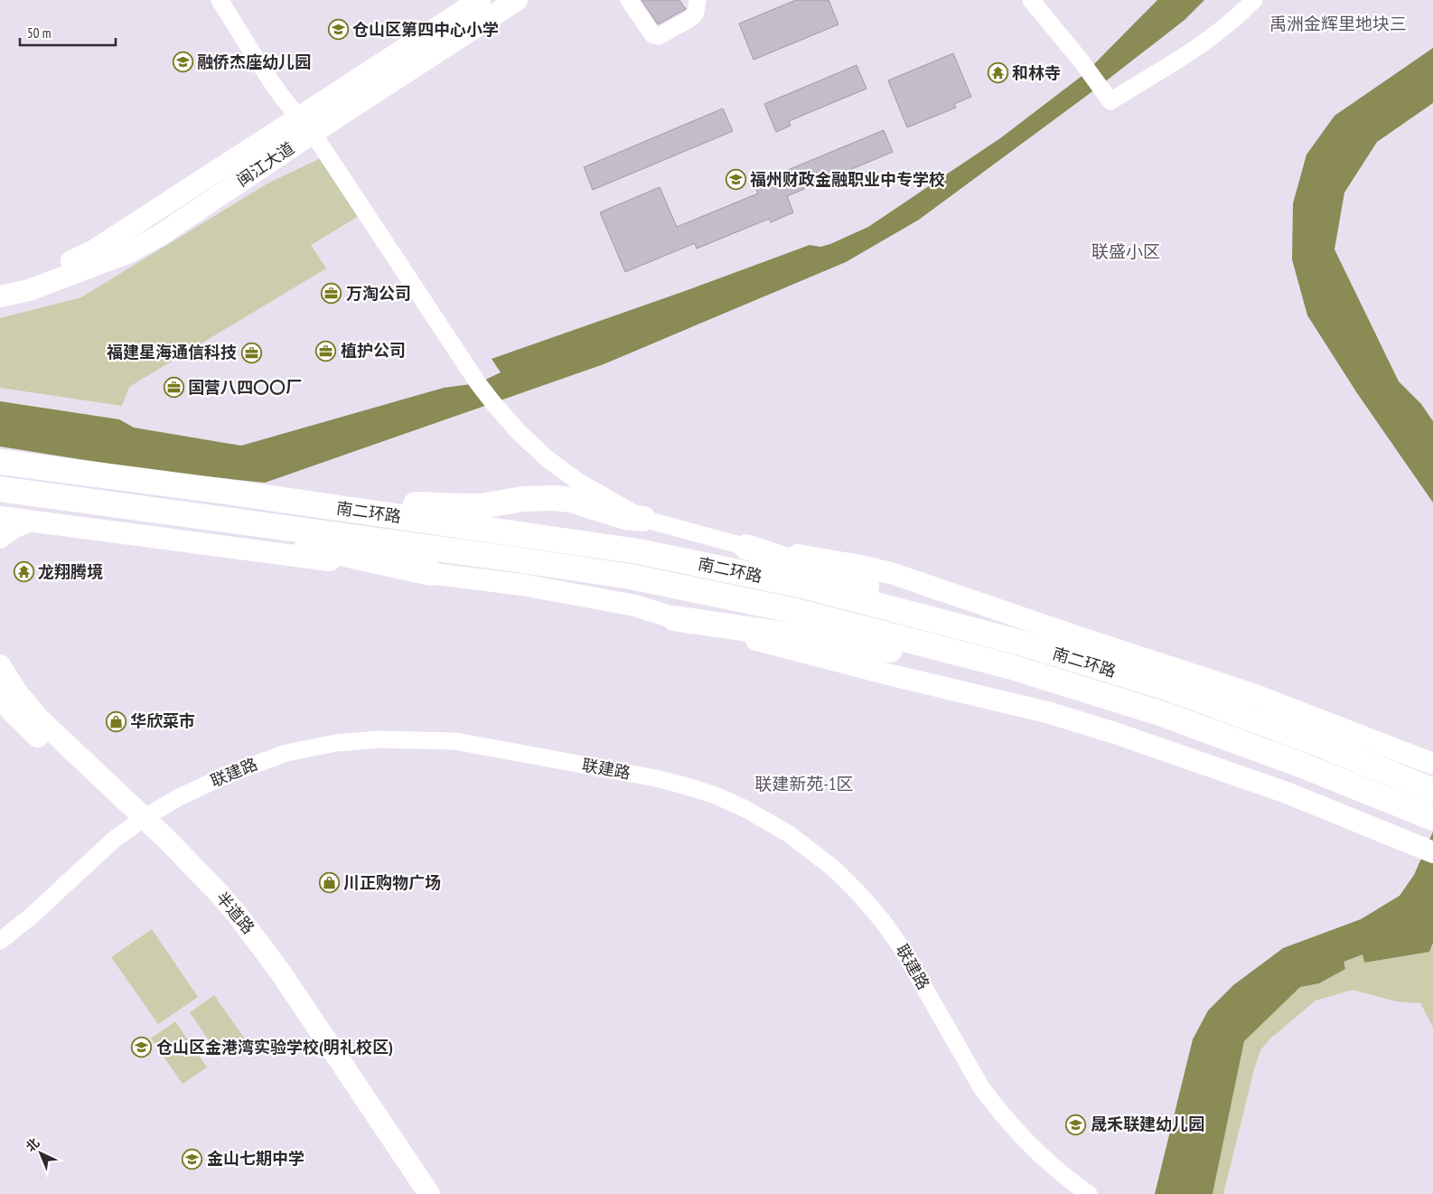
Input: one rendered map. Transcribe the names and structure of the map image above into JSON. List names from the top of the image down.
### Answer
{
  "streets": {
    "highway": ["南二环路"],
    "main road": ["闽江大道", "半道路"],
    "street": ["联建路"]
  },
  "crossings": [
    ["联建路", "半道路"]
  ],
  "districts": ["禹洲金辉里地块三", "联盛小区", "联建新苑-1区"],
  "places": {
    "school or university": [
      "仓山区第四中心小学",
      "融侨杰座幼儿园",
      "福州财政金融职业中专学校",
      "仓山区金港湾实验学校(明礼校区)",
      "晟禾联建幼儿园",
      "金山七期中学"
    ],
    "temple": ["和林寺", "龙翔腾境"],
    "office": [
      "万淘公司",
      "植护公司",
      "福建星海通信科技",
      "国营八四〇〇厂"
    ],
    "shop": ["华欣菜市", "川正购物广场"]
  },
  "scale_bar": "50 m",
  "north": "top left"
}
